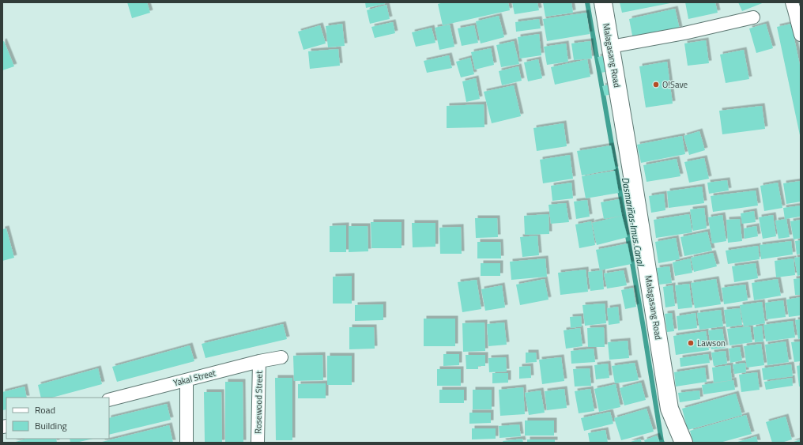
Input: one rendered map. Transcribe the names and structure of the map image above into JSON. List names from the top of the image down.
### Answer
{
  "streets": {
    "main road": ["Malagasang Road"],
    "street": ["Yakal Street", "Rosewood Street"]
  },
  "crossings": [
    ["Yakal Street", "Rosewood Street"]
  ],
  "water": ["Dasmariñas-Imus Canal"],
  "places": ["O!Save", "Lawson"],
  "legend": ["Road", "Building"]
}
